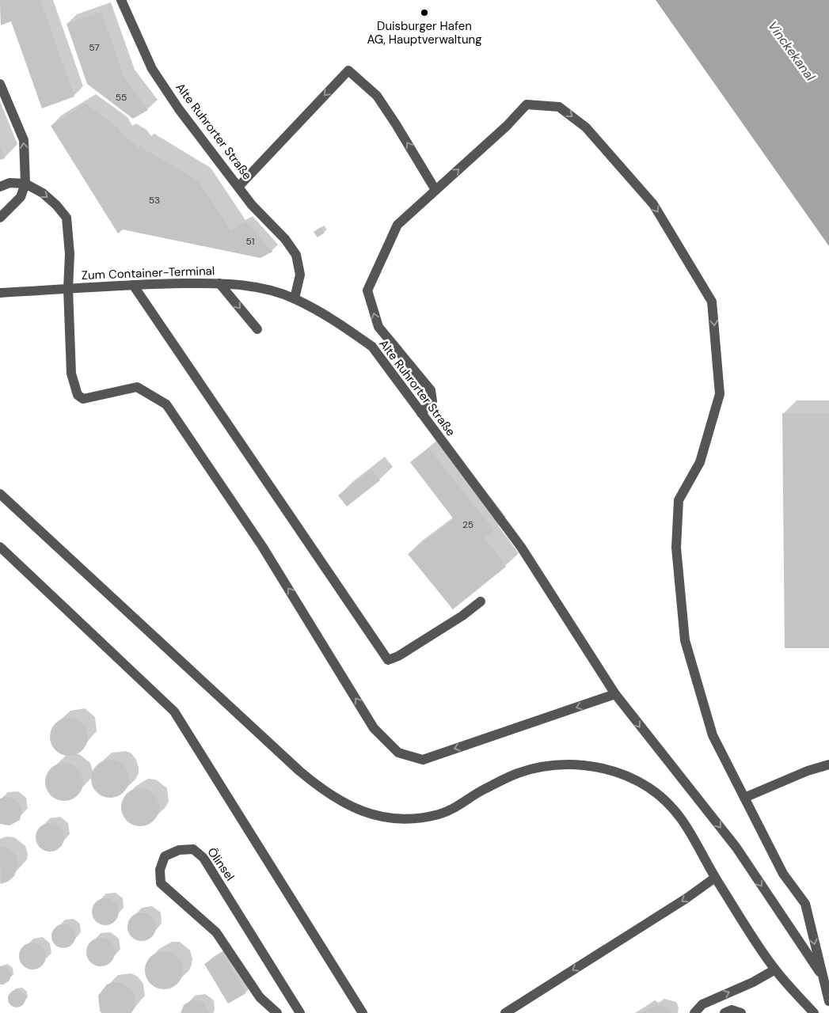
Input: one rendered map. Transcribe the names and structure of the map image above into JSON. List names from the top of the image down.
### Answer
{
  "streets": {
    "street": ["Alte Ruhrorter Straße", "Zum Container-Terminal", "Ölinsel"]
  },
  "crossings": [
    ["Alte Ruhrorter Straße", "Zum Container-Terminal"]
  ],
  "water": ["Vinckekanal"],
  "places": ["Duisburger Hafen AG, Hauptverwaltung"],
  "house_numbers": [
    "57",
    "55",
    "53",
    "51",
    "25"
  ]
}
